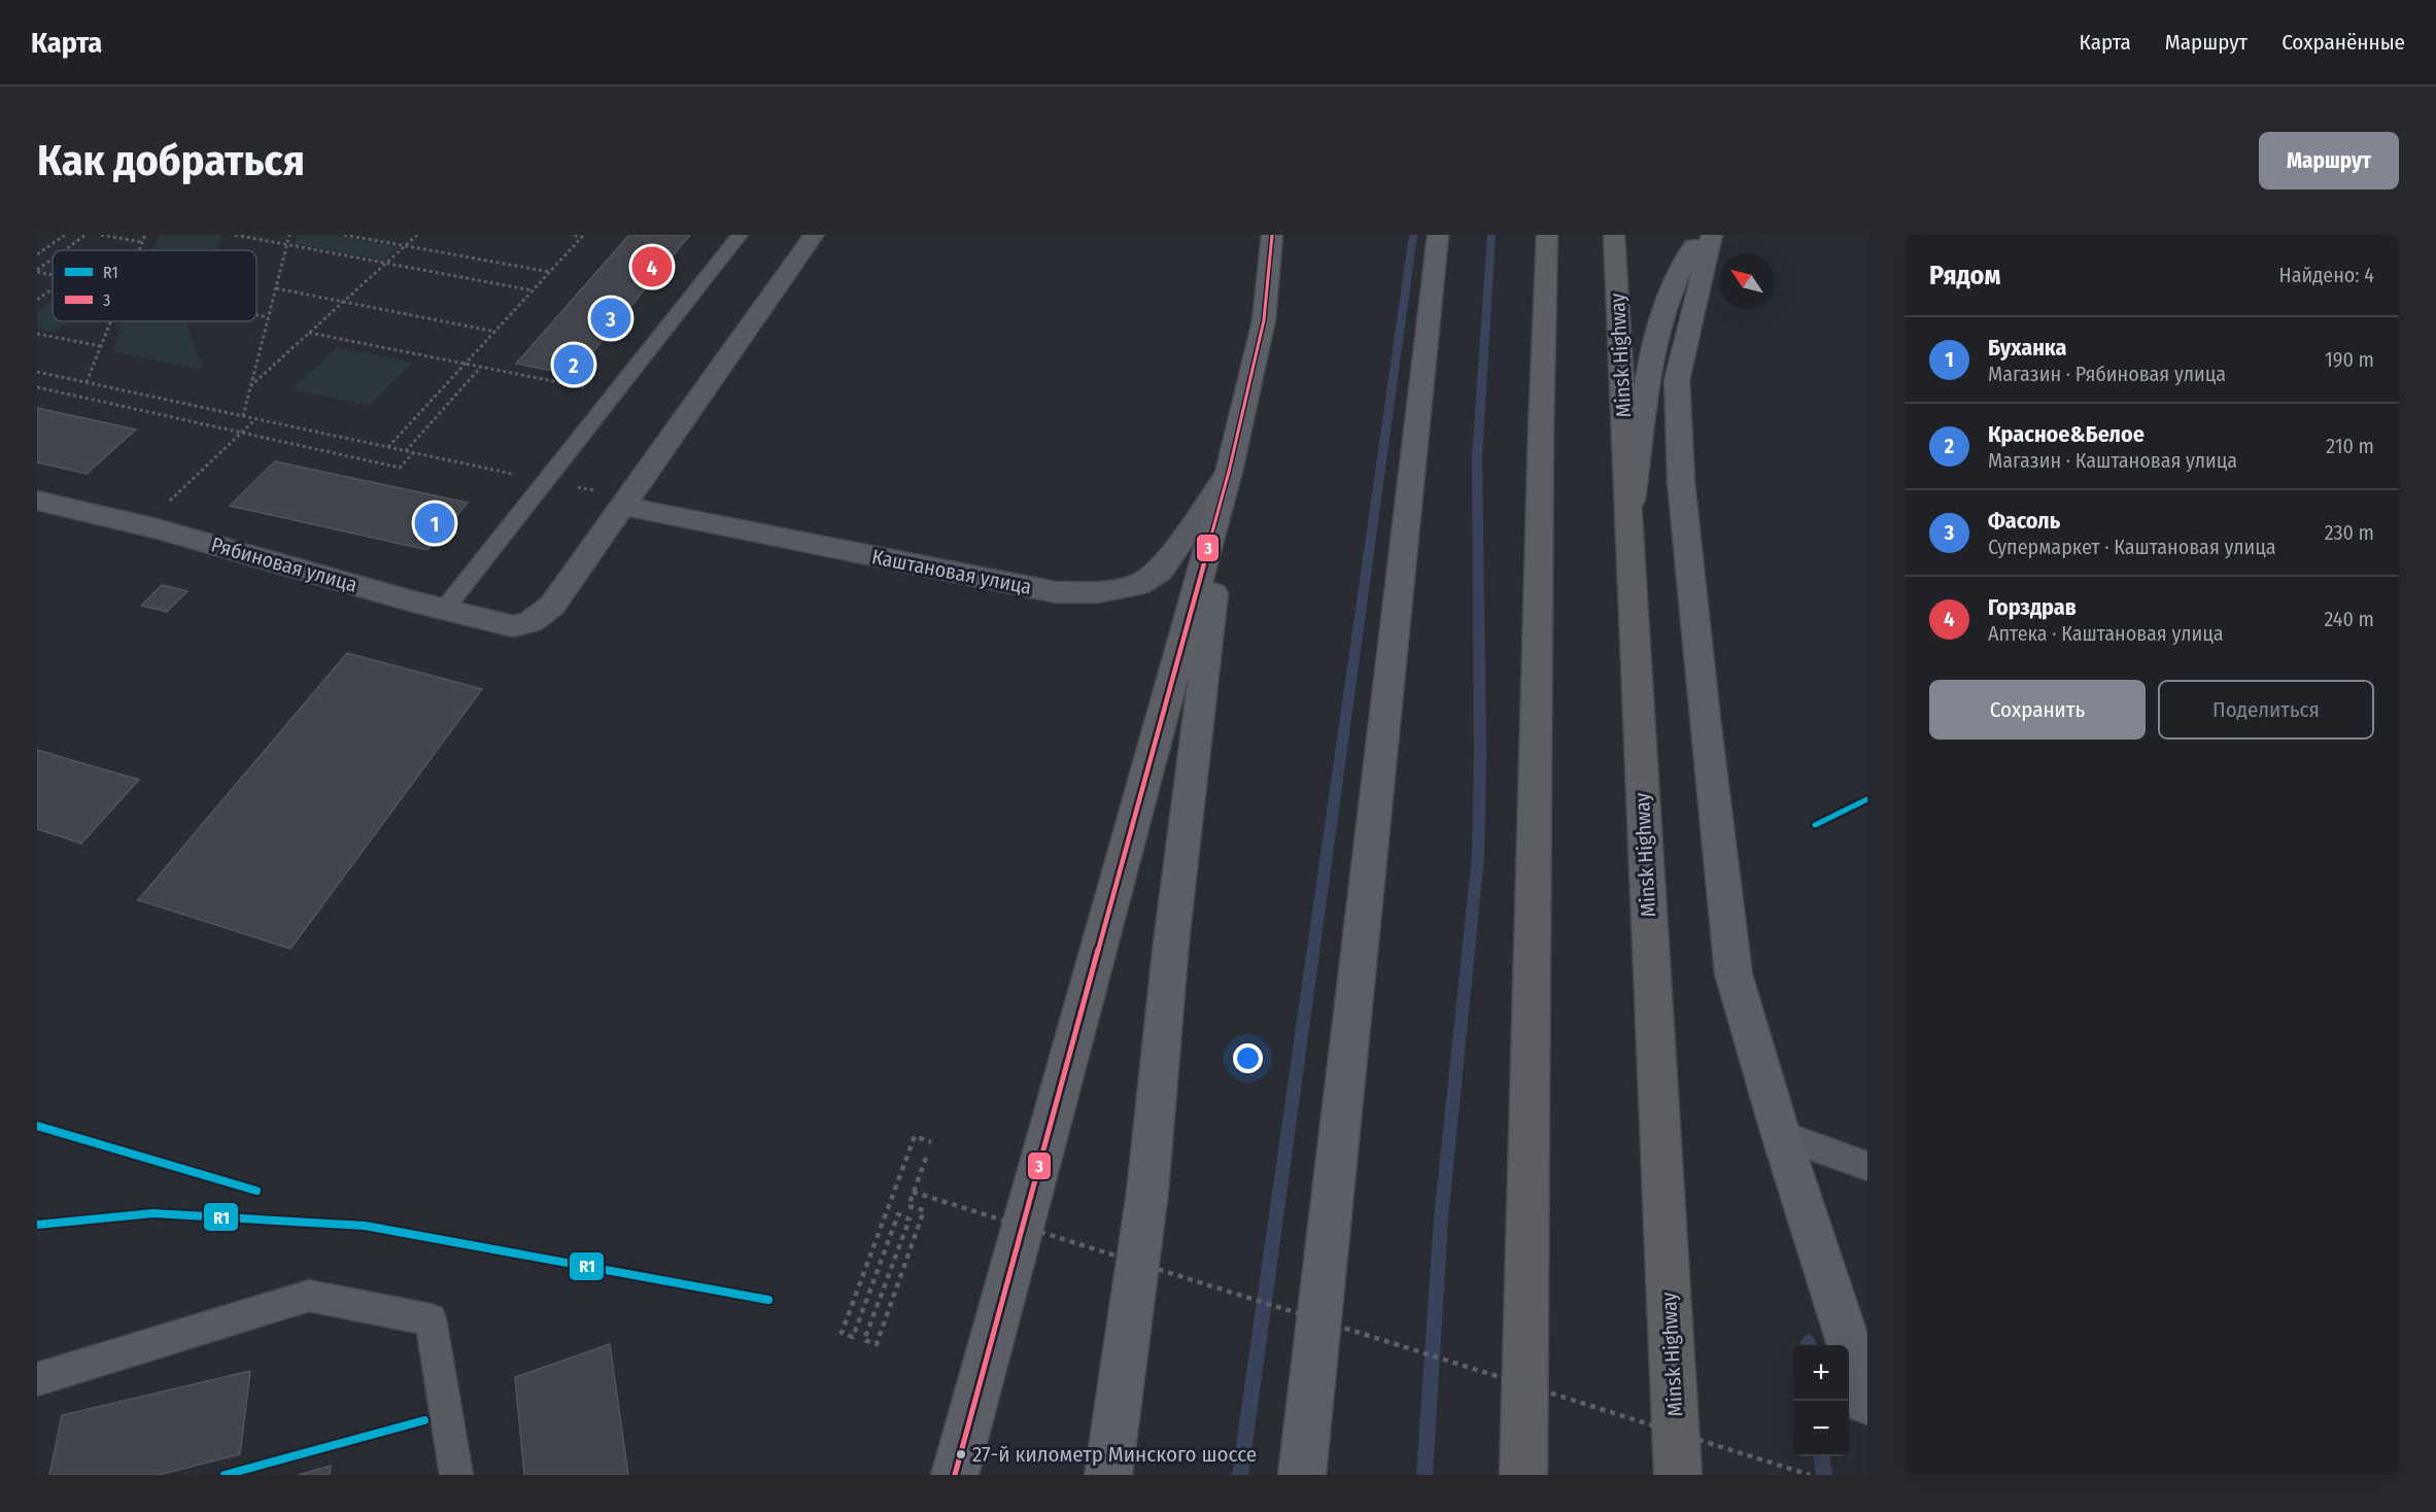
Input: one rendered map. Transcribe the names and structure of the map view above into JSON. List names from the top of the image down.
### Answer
{
  "streets": {
    "highway": ["Minsk Highway"],
    "street": ["Рябиновая улица", "Каштановая улица"]
  },
  "crossings": [
    ["Рябиновая улица", "Каштановая улица"]
  ],
  "places": ["27-й километр Минского шоссе"],
  "lines": ["transit line 3", "transit line R1"],
  "legend": ["R1", "3"],
  "north": "top left",
  "page": {
    "header": "Карта",
    "nav": ["Карта", "Маршрут", "Сохранённые"],
    "buttons": [
      "Маршрут",
      ["Сохранить", "Поделиться"]
    ],
    "title": "Как добраться",
    "heading": ["Рядом", "Найдено: 4"],
    "pins": [
      "4",
      "3",
      "2",
      "1"
    ],
    "list": [
      {
        "mark": "1",
        "name": "Буханка",
        "note": "Магазин · Рябиновая улица",
        "value": "190 m"
      },
      {
        "mark": "2",
        "name": "Красное&Белое",
        "note": "Магазин · Каштановая улица",
        "value": "210 m"
      },
      {
        "mark": "3",
        "name": "Фасоль",
        "note": "Супермаркет · Каштановая улица",
        "value": "230 m"
      },
      {
        "mark": "4",
        "name": "Горздрав",
        "note": "Аптека · Каштановая улица",
        "value": "240 m"
      }
    ],
    "map_buttons": ["+", "−"]
  }
}
